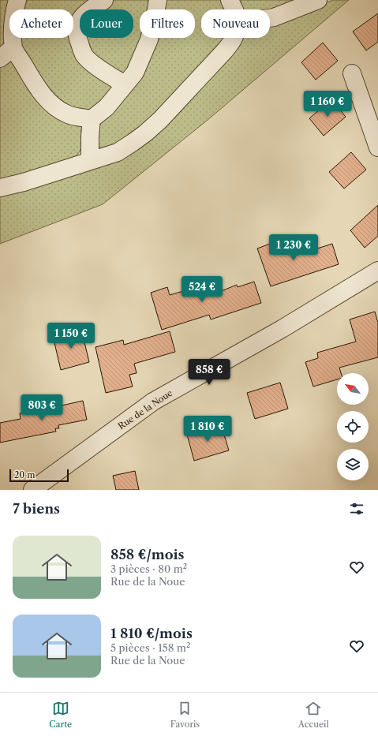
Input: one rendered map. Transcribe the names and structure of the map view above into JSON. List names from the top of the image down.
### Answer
{
  "streets": {
    "street": ["Rue de la Noue"]
  },
  "scale_bar": "20 m",
  "north": "top left",
  "page": {
    "chip": [
      "Acheter",
      "Louer",
      "Filtres",
      "Nouveau"
    ],
    "price": [
      "1 160 €",
      "1 230 €",
      "524 €",
      "1 150 €",
      "858 €",
      "803 €",
      "1 810 €"
    ],
    "scale": "20 m",
    "heading": "7 biens",
    "list": [
      {
        "name": "858 €/mois",
        "note": "3 pièces · 80 m² · Rue de la Noue"
      },
      {
        "name": "1 810 €/mois",
        "note": "5 pièces · 158 m² · Rue de la Noue"
      }
    ],
    "tabs": ["Carte", "Favoris", "Accueil"]
  }
}
